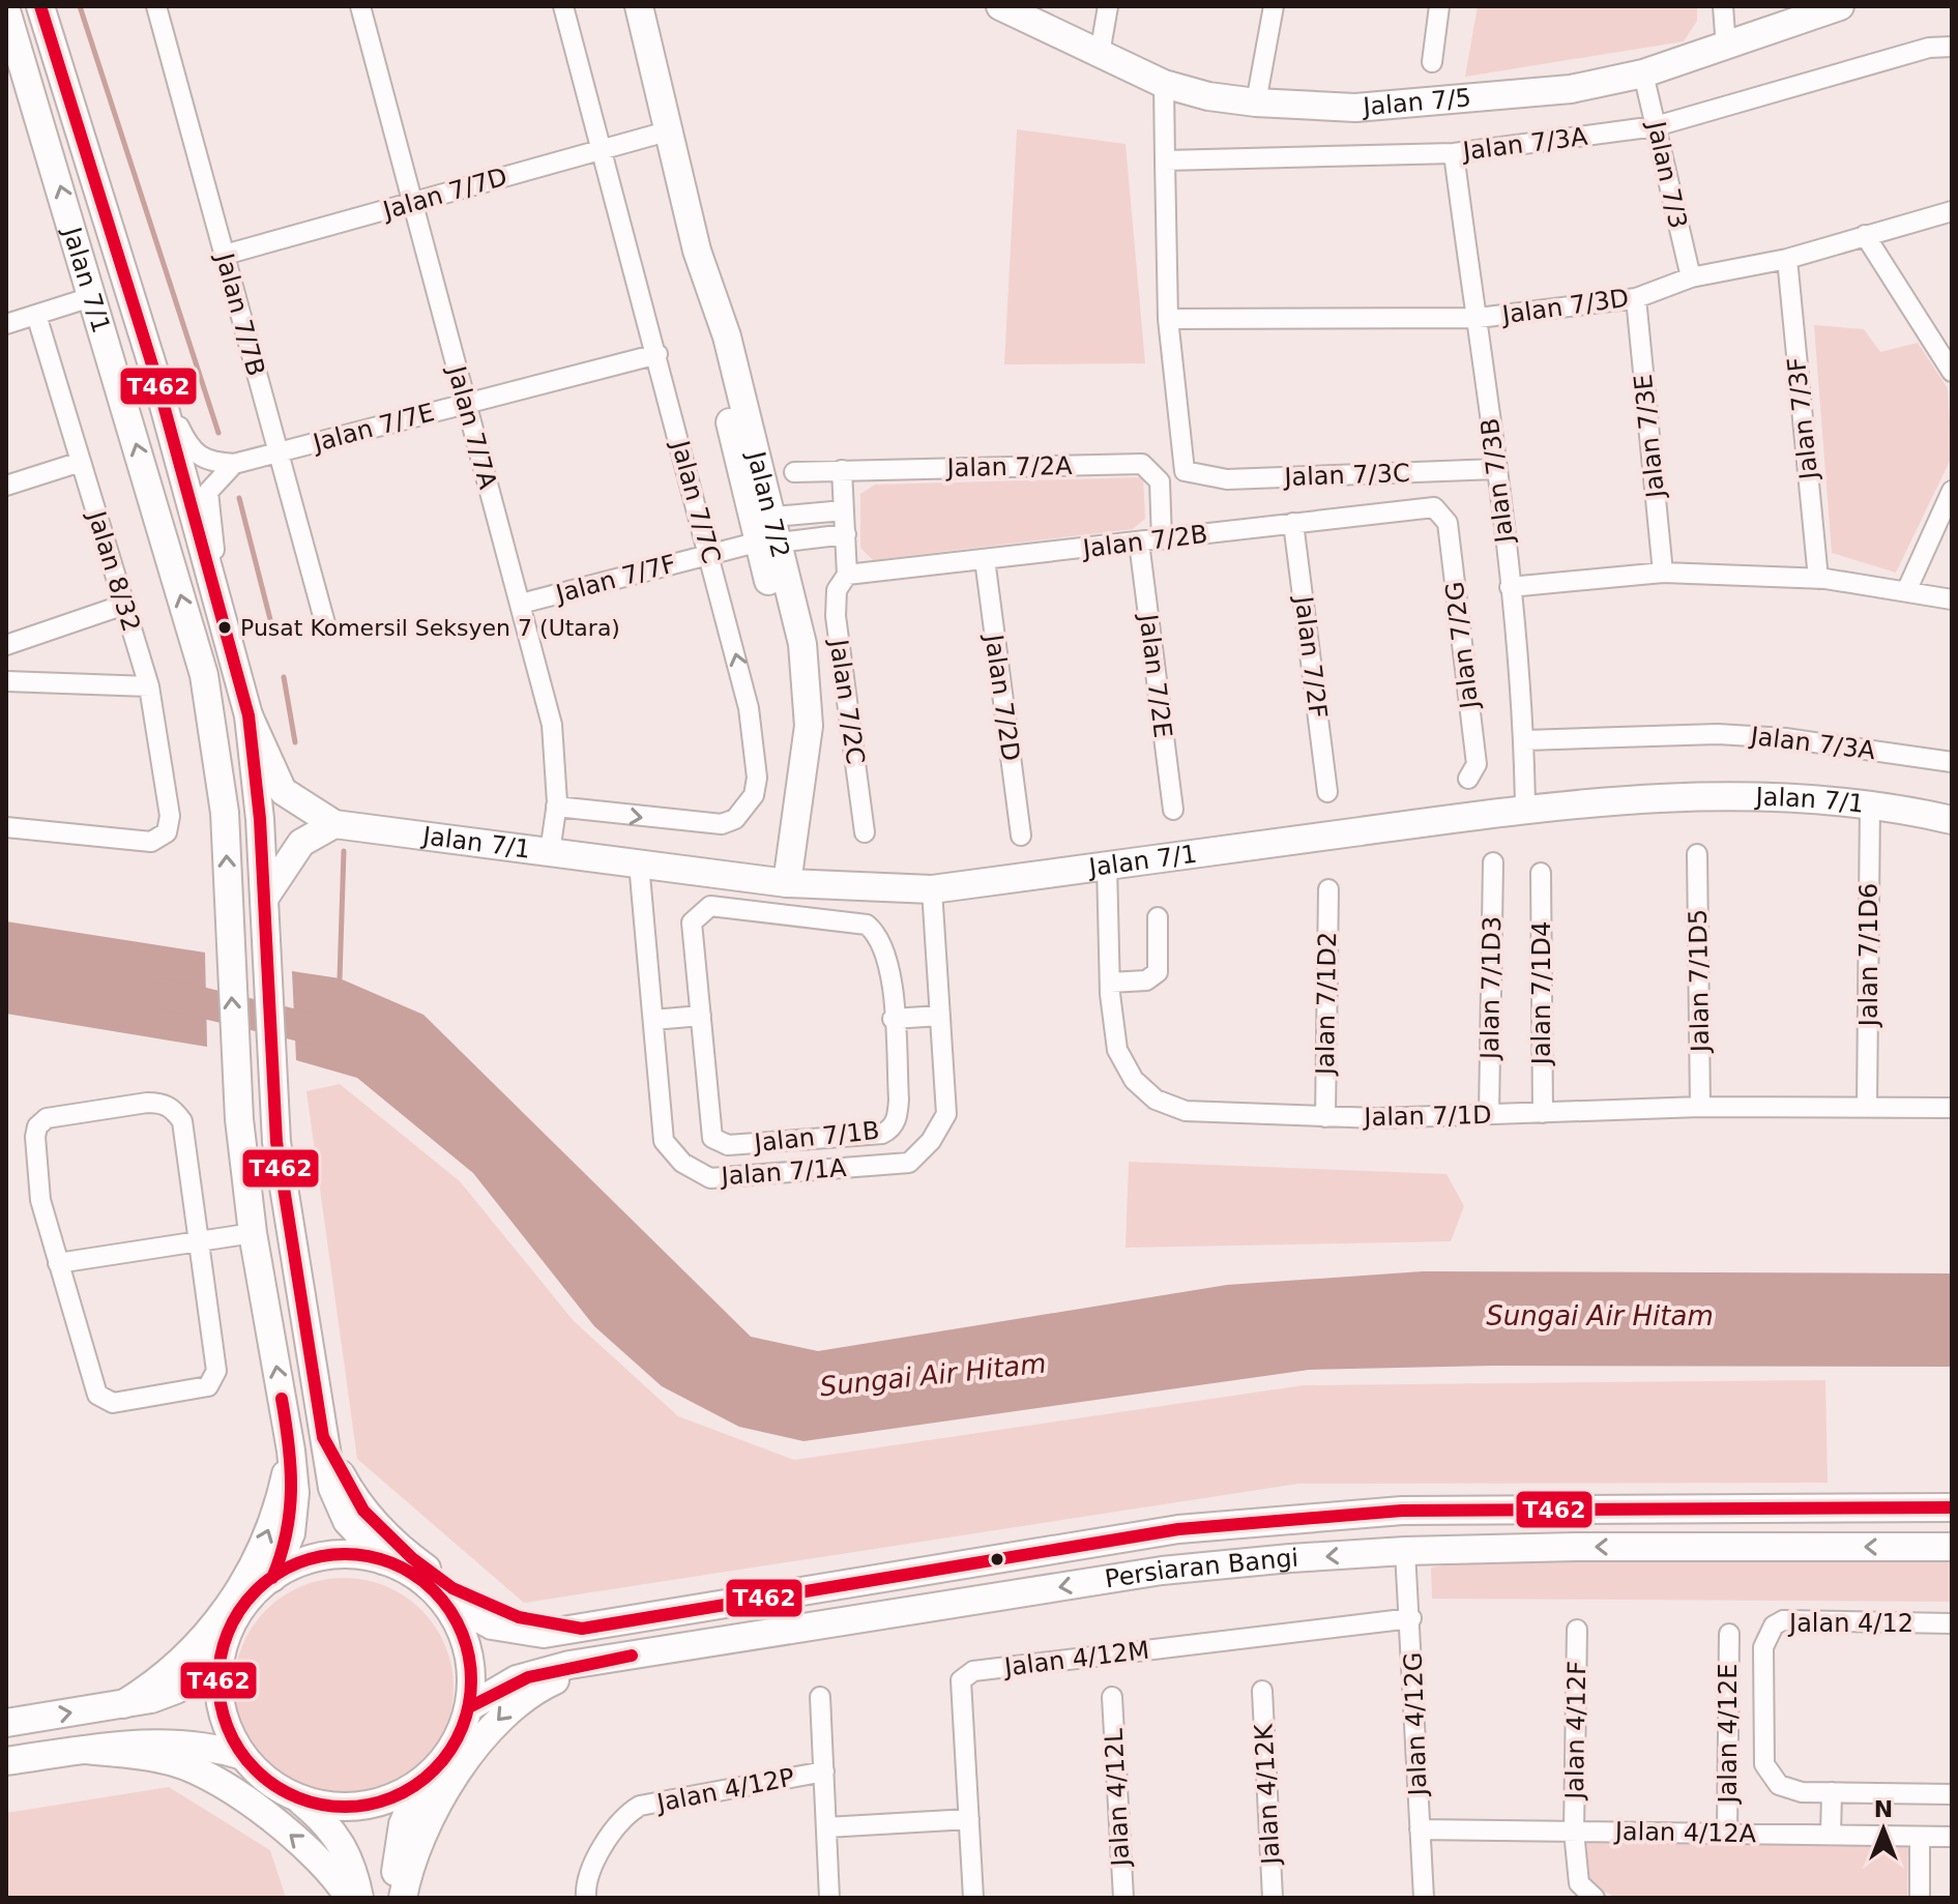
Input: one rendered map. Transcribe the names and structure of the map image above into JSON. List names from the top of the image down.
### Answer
{
  "streets": {
    "street": [
      "Jalan 7/5",
      "Jalan 7/3A",
      "Jalan 7/3",
      "Jalan 7/7D",
      "Jalan 7/1",
      "Jalan 7/3D",
      "Jalan 7/7B",
      "Jalan 7/3F",
      "Jalan 7/7E",
      "Jalan 7/7A",
      "Jalan 7/3E",
      "Jalan 7/2A",
      "Jalan 7/3C",
      "Jalan 7/3B",
      "Jalan 7/7C",
      "Jalan 7/2",
      "Jalan 7/2B",
      "Jalan 8/32",
      "Jalan 7/7F",
      "Jalan 7/2G",
      "Jalan 7/2F",
      "Jalan 7/2E",
      "Jalan 7/2D",
      "Jalan 7/2C",
      "Jalan 7/1D6",
      "Jalan 7/1D5",
      "Jalan 7/1D3",
      "Jalan 7/1D4",
      "Jalan 7/1D2",
      "Jalan 7/1D",
      "Jalan 7/1B",
      "Jalan 7/1A",
      "Persiaran Bangi",
      "Jalan 4/12",
      "Jalan 4/12M",
      "Jalan 4/12G",
      "Jalan 4/12F",
      "Jalan 4/12E",
      "Jalan 4/12P",
      "Jalan 4/12K",
      "Jalan 4/12L",
      "Jalan 4/12A"
    ]
  },
  "crossings": [
    ["Jalan 7/5", "Jalan 7/3"],
    ["Jalan 7/3A", "Jalan 7/3"],
    ["Jalan 7/3A", "Jalan 7/3B"],
    ["Jalan 7/3", "Jalan 7/3D"],
    ["Jalan 7/7D", "Jalan 7/7B"],
    ["Jalan 7/7D", "Jalan 7/7A"],
    ["Jalan 7/7D", "Jalan 7/7C"],
    ["Jalan 7/7D", "Jalan 7/2"],
    ["Jalan 7/1", "Jalan 7/7E"],
    ["Jalan 7/1", "Jalan 7/7A"],
    ["Jalan 7/1", "Jalan 7/3B"],
    ["Jalan 7/1", "Jalan 7/2"],
    ["Jalan 7/1", "Jalan 7/1D6"],
    ["Jalan 7/1", "Jalan 7/1D"],
    ["Jalan 7/1", "Jalan 7/1A"],
    ["Jalan 7/1", "Persiaran Bangi"],
    ["Jalan 7/3D", "Jalan 7/3F"],
    ["Jalan 7/3D", "Jalan 7/3E"],
    ["Jalan 7/3D", "Jalan 7/3C"],
    ["Jalan 7/3D", "Jalan 7/3B"],
    ["Jalan 7/7B", "Jalan 7/7E"],
    ["Jalan 7/7E", "Jalan 7/7A"],
    ["Jalan 7/7E", "Jalan 7/7C"],
    ["Jalan 7/7A", "Jalan 7/7C"],
    ["Jalan 7/7A", "Jalan 7/7F"],
    ["Jalan 7/2A", "Jalan 7/2B"],
    ["Jalan 7/2A", "Jalan 7/2C"],
    ["Jalan 7/3C", "Jalan 7/3B"],
    ["Jalan 7/7C", "Jalan 7/7F"],
    ["Jalan 7/2", "Jalan 7/7F"],
    ["Jalan 7/2B", "Jalan 7/2G"],
    ["Jalan 7/2B", "Jalan 7/2F"],
    ["Jalan 7/2B", "Jalan 7/2E"],
    ["Jalan 7/2B", "Jalan 7/2D"],
    ["Jalan 7/2B", "Jalan 7/2C"],
    ["Jalan 7/1D6", "Jalan 7/1D"],
    ["Jalan 7/1D5", "Jalan 7/1D"],
    ["Jalan 7/1D3", "Jalan 7/1D"],
    ["Jalan 7/1D4", "Jalan 7/1D"],
    ["Jalan 7/1D2", "Jalan 7/1D"],
    ["Persiaran Bangi", "Jalan 4/12G"],
    ["Jalan 4/12M", "Jalan 4/12G"],
    ["Jalan 4/12G", "Jalan 4/12A"],
    ["Jalan 4/12F", "Jalan 4/12A"],
    ["Jalan 4/12E", "Jalan 4/12A"]
  ],
  "water": ["Sungai Air Hitam"],
  "places": ["Pusat Komersil Seksyen 7 (Utara)"],
  "lines": ["transit line T462"],
  "north": "top"
}
